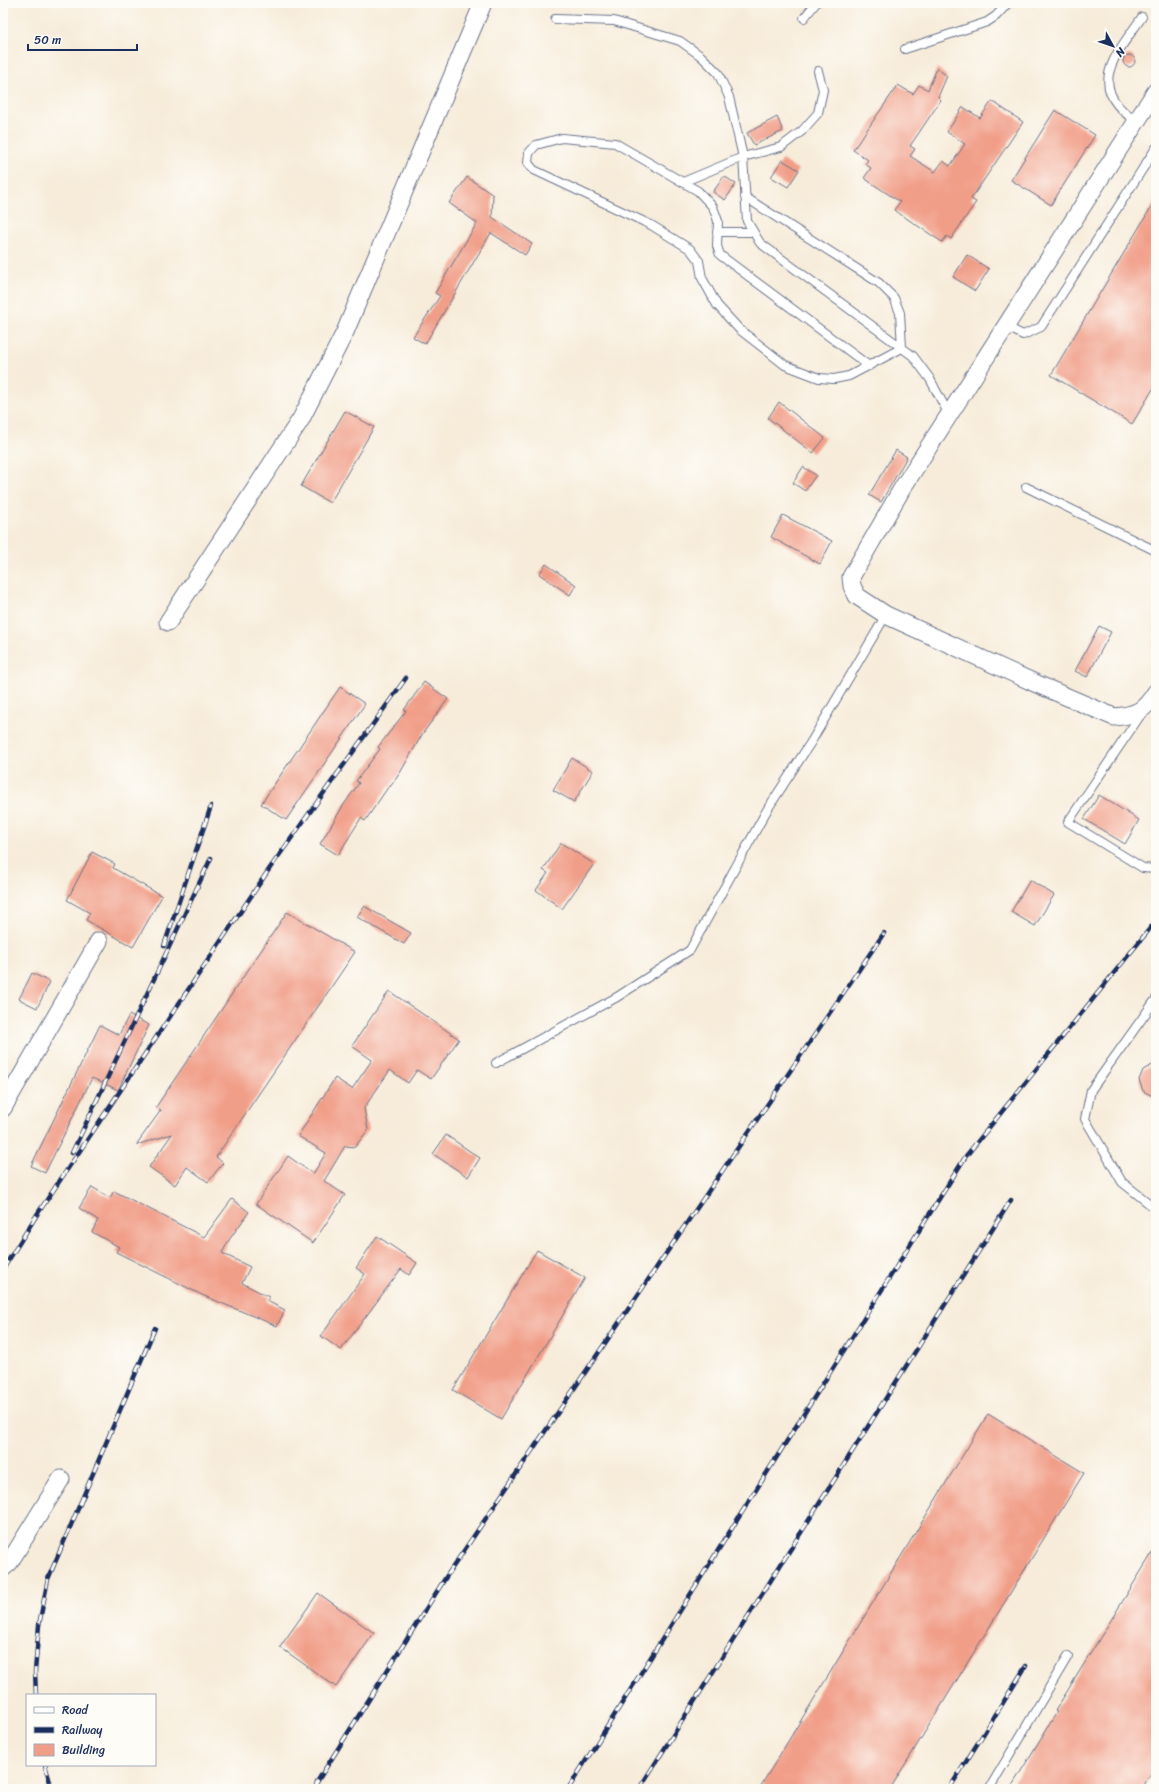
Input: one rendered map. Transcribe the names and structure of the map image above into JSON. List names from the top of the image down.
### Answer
{
  "legend": ["Road", "Railway", "Building"],
  "scale_bar": "50 m",
  "north": "bottom right"
}
